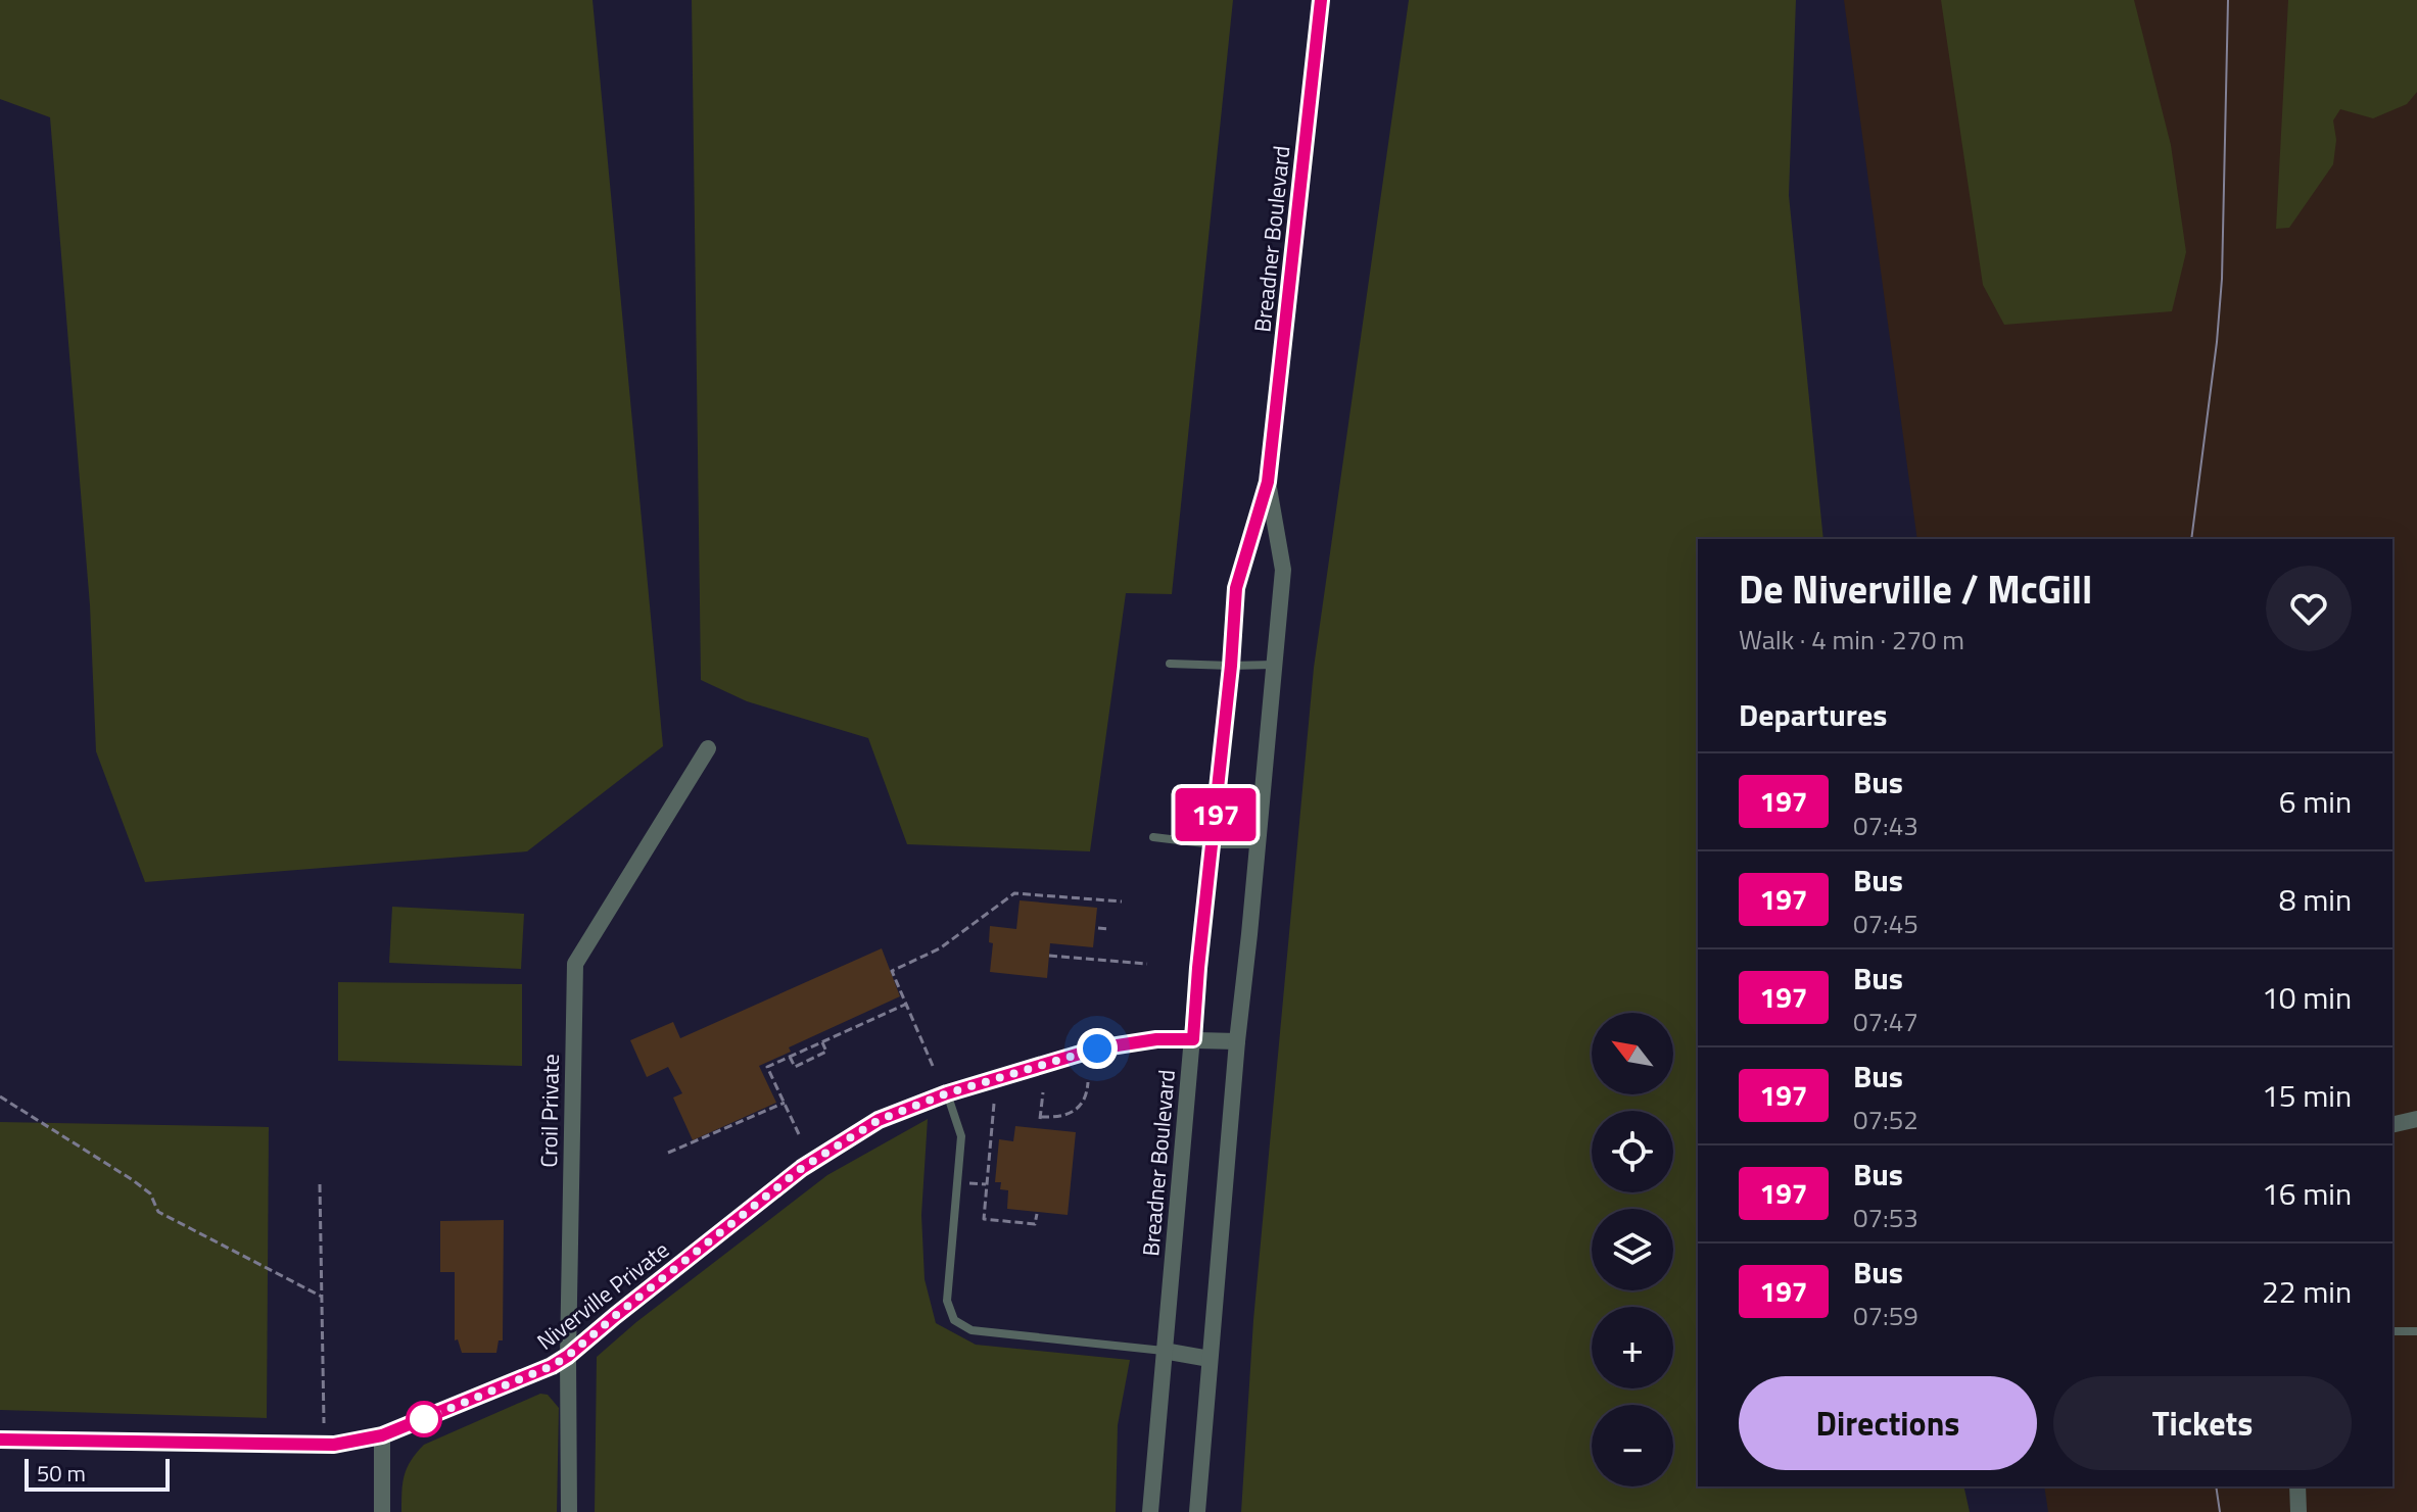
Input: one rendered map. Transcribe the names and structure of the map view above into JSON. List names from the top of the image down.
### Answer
{
  "streets": {
    "street": ["Breadner Boulevard", "Croil Private", "Niverville Private"]
  },
  "crossings": [
    ["Breadner Boulevard", "Niverville Private"],
    ["Croil Private", "Niverville Private"]
  ],
  "lines": ["bus line 197"],
  "scale_bar": "50 m",
  "north": "top left",
  "page": {
    "on_map": "197",
    "heading": [
      ["De Niverville / McGill", "Walk · 4 min · 270 m"],
      "Departures"
    ],
    "list": [
      {
        "mark": "197",
        "name": "Bus",
        "note": "07:43",
        "value": "6 min"
      },
      {
        "mark": "197",
        "name": "Bus",
        "note": "07:45",
        "value": "8 min"
      },
      {
        "mark": "197",
        "name": "Bus",
        "note": "07:47",
        "value": "10 min"
      },
      {
        "mark": "197",
        "name": "Bus",
        "note": "07:52",
        "value": "15 min"
      },
      {
        "mark": "197",
        "name": "Bus",
        "note": "07:53",
        "value": "16 min"
      },
      {
        "mark": "197",
        "name": "Bus",
        "note": "07:59",
        "value": "22 min"
      }
    ],
    "map_buttons": ["+", "−"],
    "buttons": ["Directions", "Tickets"],
    "scale": "50 m"
  }
}
